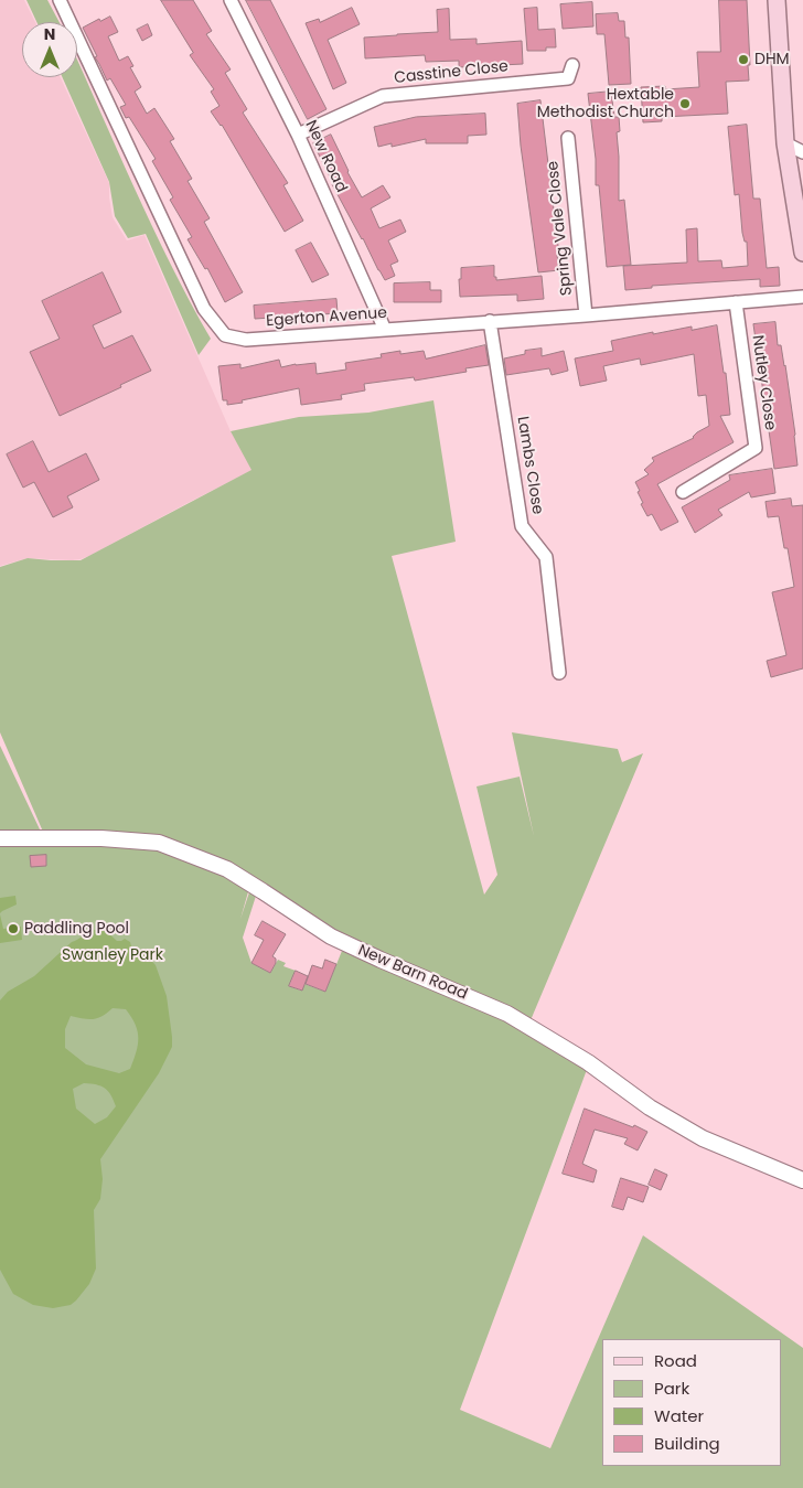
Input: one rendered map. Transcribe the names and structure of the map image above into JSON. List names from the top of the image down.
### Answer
{
  "streets": {
    "street": [
      "Casstine Close",
      "New Road",
      "Spring Vale Close",
      "Egerton Avenue",
      "Nutley Close",
      "Lambs Close",
      "New Barn Road"
    ]
  },
  "crossings": [
    ["Casstine Close", "New Road"],
    ["New Road", "Egerton Avenue"],
    ["Spring Vale Close", "Egerton Avenue"],
    ["Egerton Avenue", "Nutley Close"],
    ["Egerton Avenue", "Lambs Close"]
  ],
  "parks": ["Swanley Park"],
  "places": ["DHM", "Hextable Methodist Church", "Paddling Pool"],
  "legend": [
    "Road",
    "Park",
    "Water",
    "Building"
  ],
  "north": "top"
}
